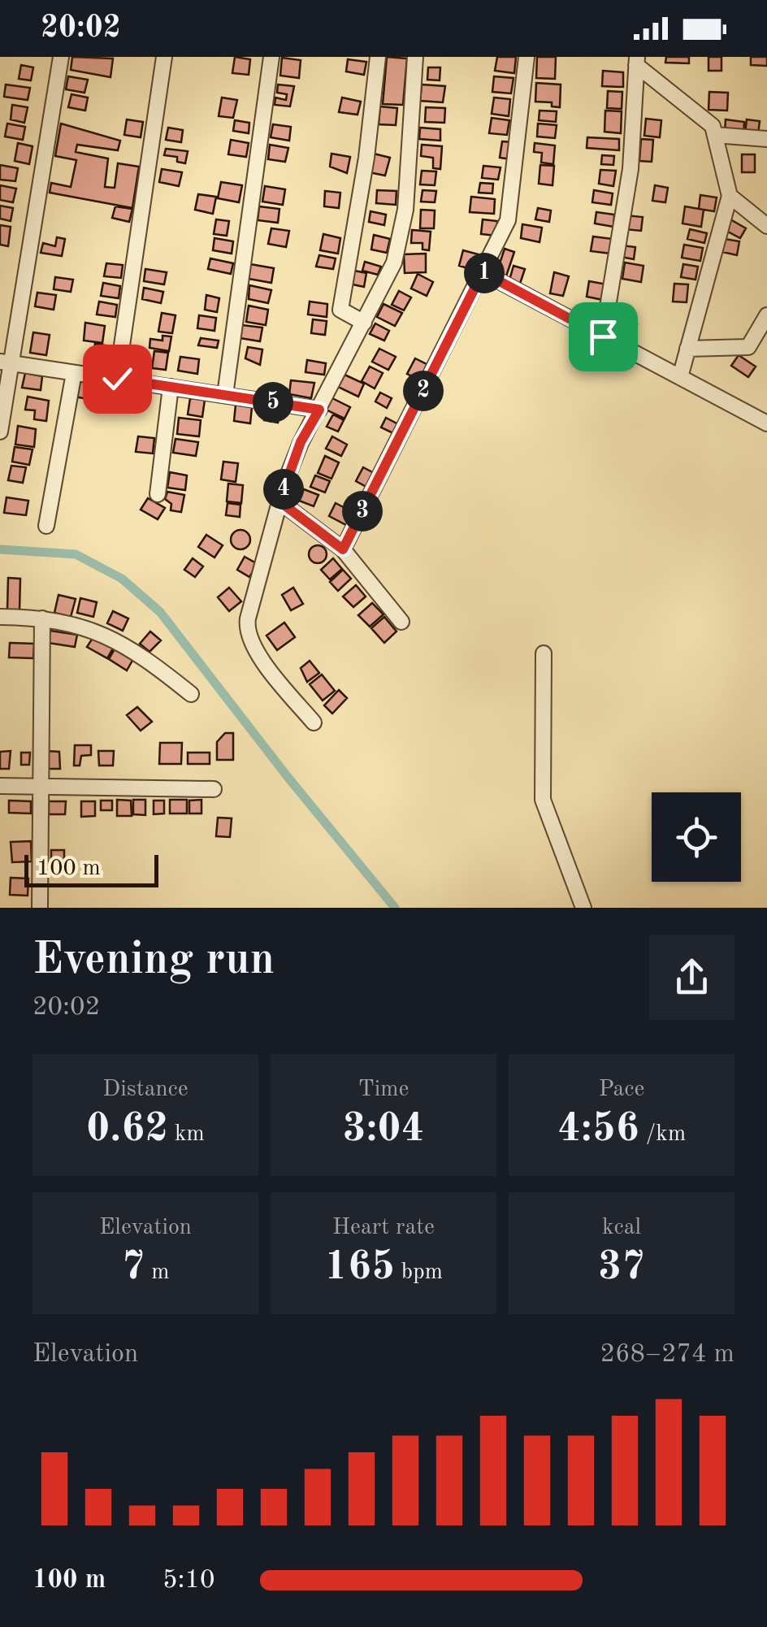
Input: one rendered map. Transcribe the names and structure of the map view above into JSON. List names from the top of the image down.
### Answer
{
  "scale_bar": "100 m",
  "page": {
    "status": "20:02",
    "pins": [
      "1",
      "2",
      "5",
      "4",
      "3"
    ],
    "scale": "100 m",
    "heading": ["Evening run", "20:02"],
    "stats": [
      ["Distance", "0.62 km"],
      ["Time", "3:04"],
      ["Pace", "4:56 /km"],
      ["Elevation", "7 m"],
      ["Heart rate", "165 bpm"],
      ["kcal", "37"]
    ],
    "chart": ["Elevation", "268–274 m"],
    "list": [
      {
        "name": "100 m",
        "note": "5:10"
      }
    ]
  }
}
